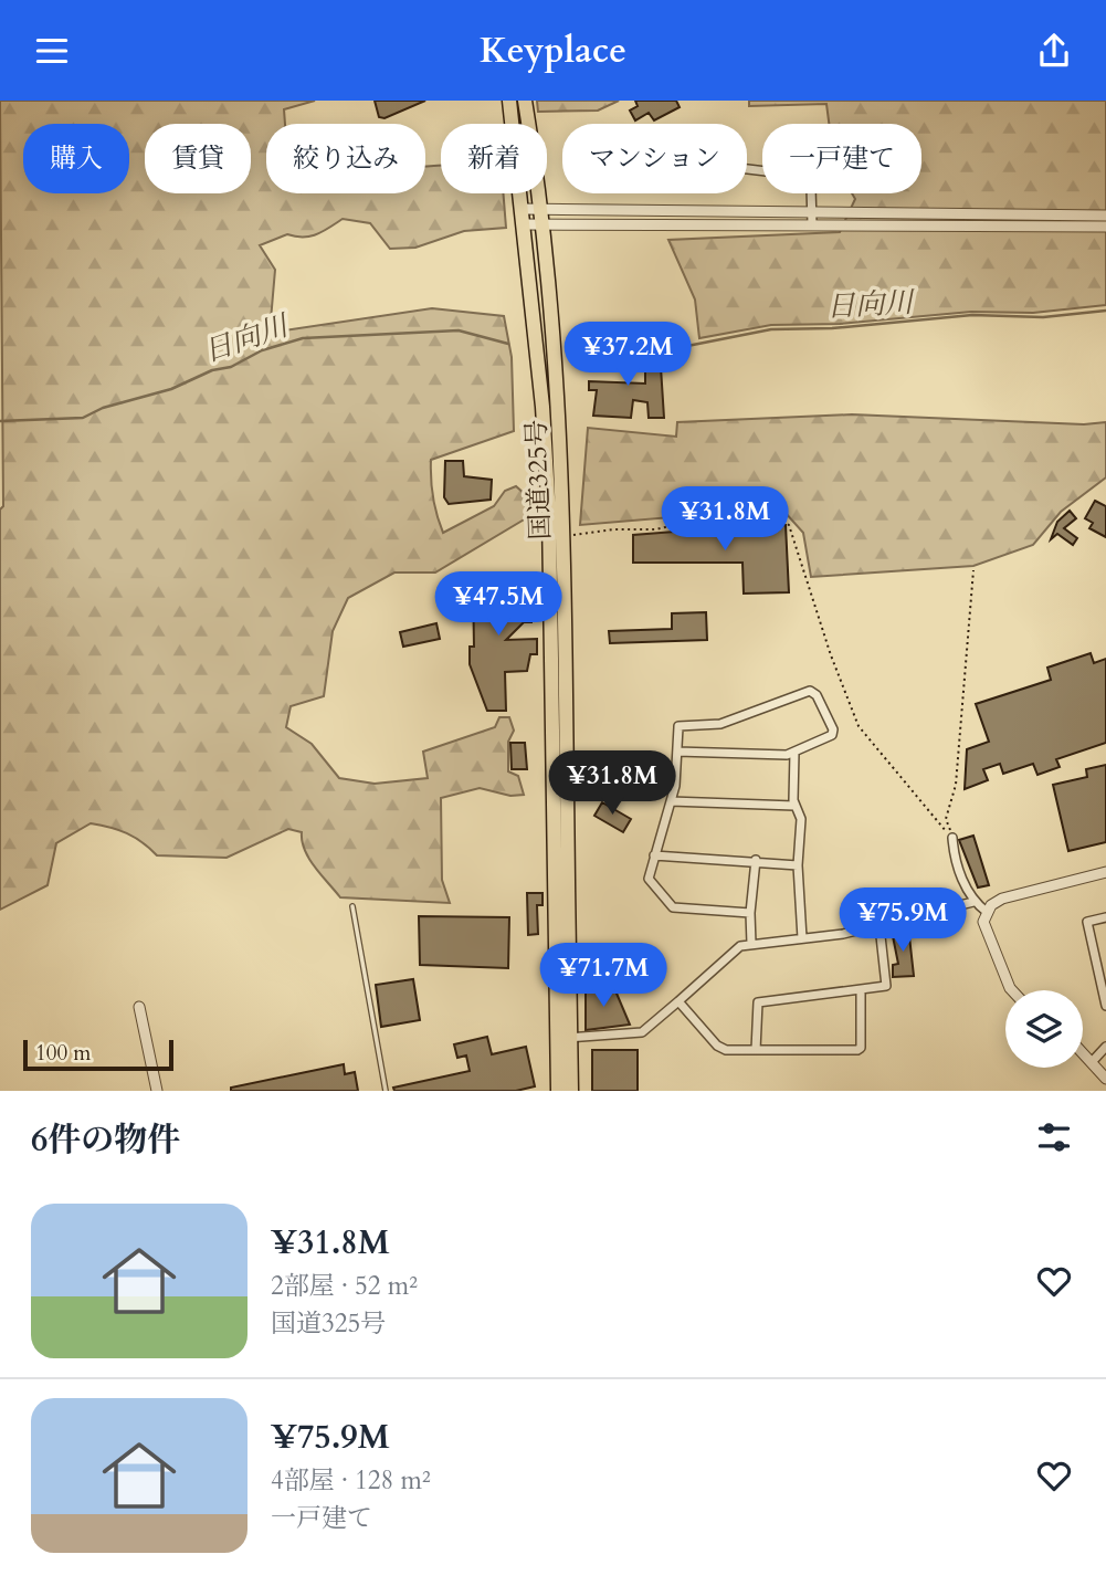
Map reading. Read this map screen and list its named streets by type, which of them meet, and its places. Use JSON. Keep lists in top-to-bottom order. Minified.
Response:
{"streets":{"highway":["国道325号"]},"water":["日向川"],"scale_bar":"100 m","page":{"header":"Keyplace","chip":["購入","賃貸","絞り込み","新着","マンション","一戸建て"],"price":["¥37.2M","¥31.8M","¥47.5M","¥31.8M","¥75.9M","¥71.7M"],"scale":"100 m","heading":"6件の物件","list":[{"name":"¥31.8M","note":"2部屋 · 52 m² · 国道325号"},{"name":"¥75.9M","note":"4部屋 · 128 m² · 一戸建て"}]}}
